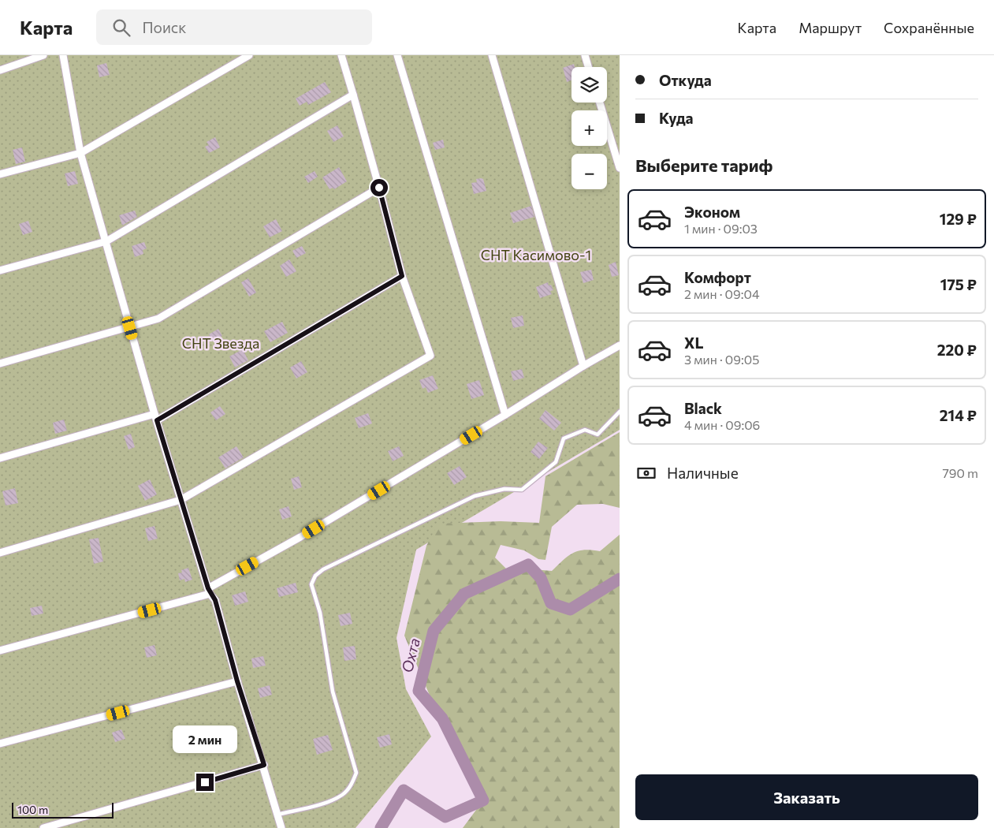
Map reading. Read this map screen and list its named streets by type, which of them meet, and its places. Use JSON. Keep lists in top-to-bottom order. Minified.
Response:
{"water":["Охта"],"parks":["СНТ Касимово-1","СНТ Звезда"],"scale_bar":"100 m","page":{"header":"Карта","search":"Поиск","nav":["Карта","Маршрут","Сохранённые"],"banner":["Откуда","Куда"],"map_buttons":["+","−"],"heading":"Выберите тариф","list":[{"name":"Эконом","note":"1 мин · 09:03","value":"129 ₽"},{"name":"Комфорт","note":"2 мин · 09:04","value":"175 ₽"},{"name":"XL","note":"3 мин · 09:05","value":"220 ₽"},{"name":"Black","note":"4 мин · 09:06","value":"214 ₽"}],"pay":["Наличные","790 m"],"bubble":"2 мин","buttons":"Заказать","scale":"100 m"}}
